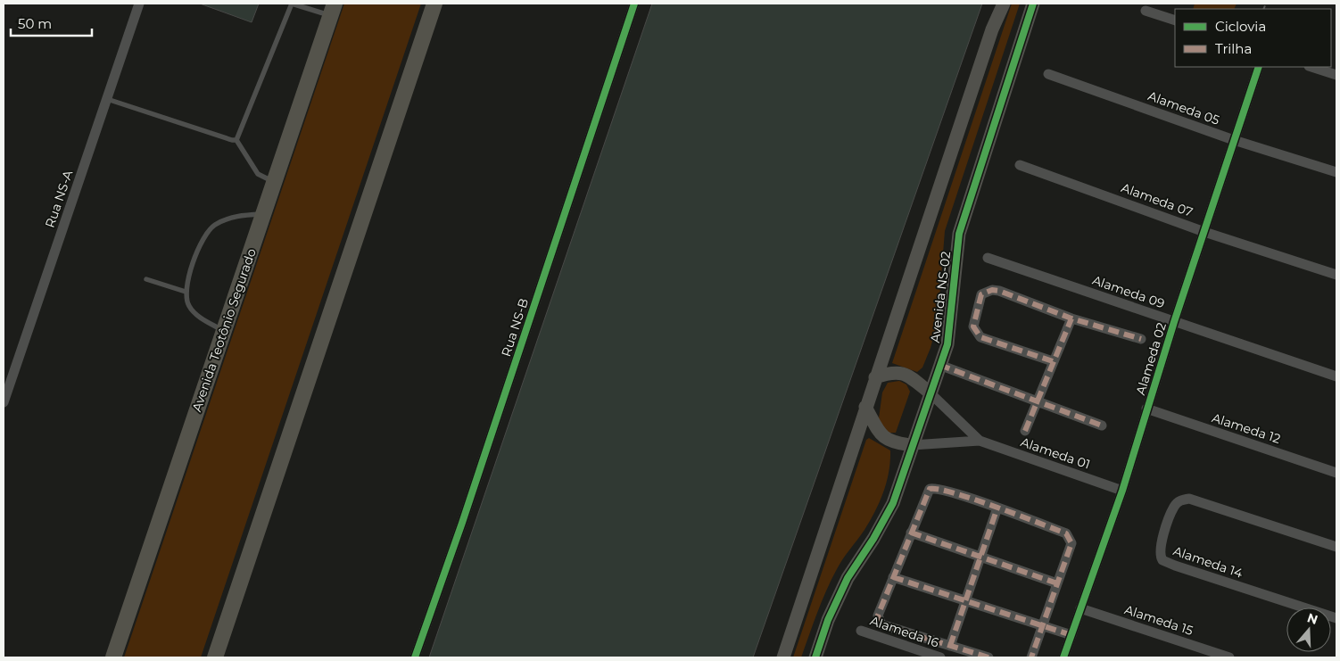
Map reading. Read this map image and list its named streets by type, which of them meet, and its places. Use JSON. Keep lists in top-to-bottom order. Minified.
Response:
{"streets":{"main road":["Avenida Teotônio Segurado"],"street":["Alameda 05","Rua NS-A","Alameda 07","Alameda 09","Avenida NS-02","Rua NS-B","Alameda 02","Alameda 12","Alameda 01","Alameda 14","Alameda 15","Alameda 16"]},"crossings":[["Alameda 05","Alameda 02"],["Alameda 07","Alameda 02"],["Alameda 09","Alameda 02"],["Avenida NS-02","Alameda 01"],["Alameda 02","Alameda 12"],["Alameda 02","Alameda 01"],["Alameda 02","Alameda 15"]],"legend":["Ciclovia","Trilha"],"scale_bar":"50 m","north":"top"}
